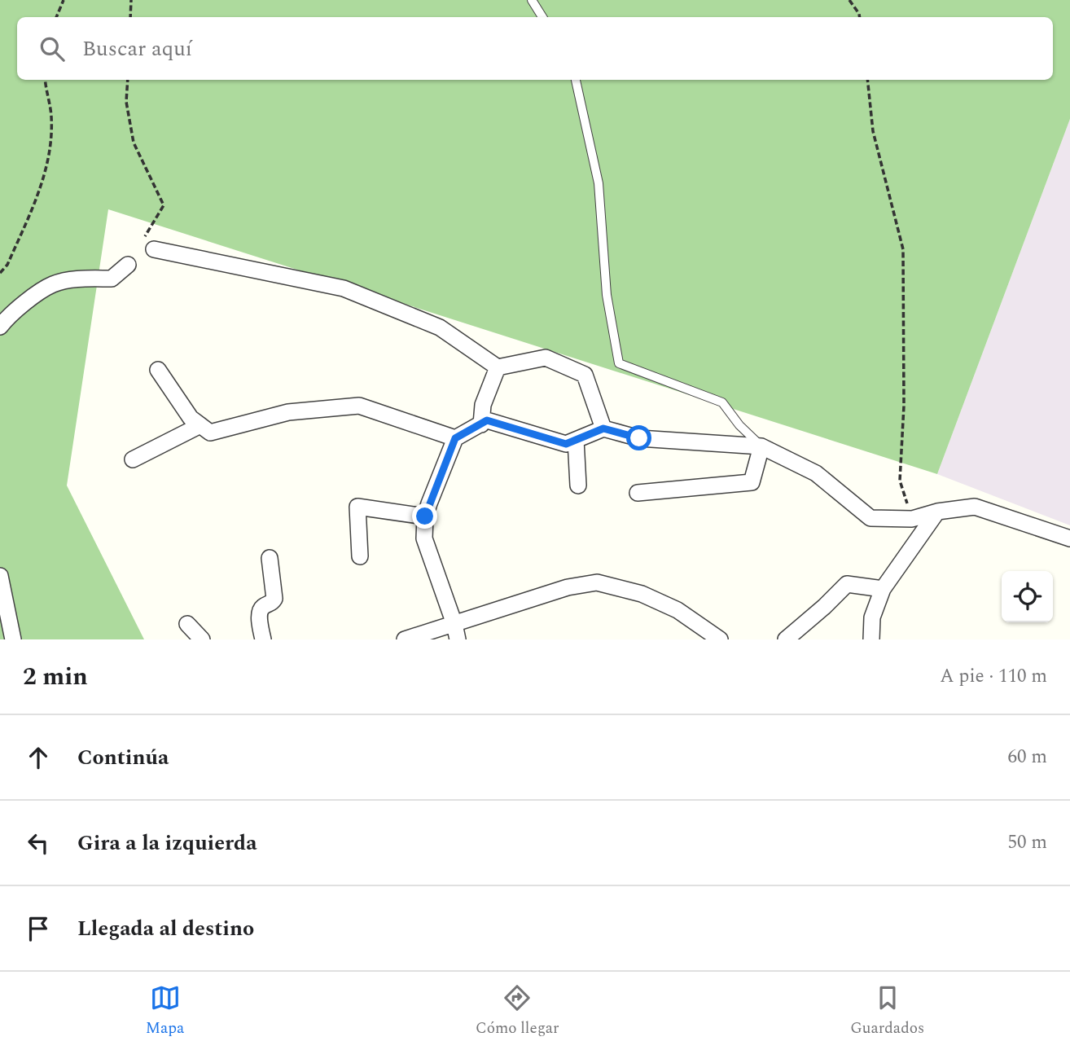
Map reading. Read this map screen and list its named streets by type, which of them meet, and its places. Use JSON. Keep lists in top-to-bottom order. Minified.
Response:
{"page":{"search":"Buscar aquí","heading":["2 min","A pie · 110 m"],"list":[["Continúa","60 m"],["Gira a la izquierda","50 m"],"Llegada al destino"],"nav":["Mapa","Cómo llegar","Guardados"]}}
